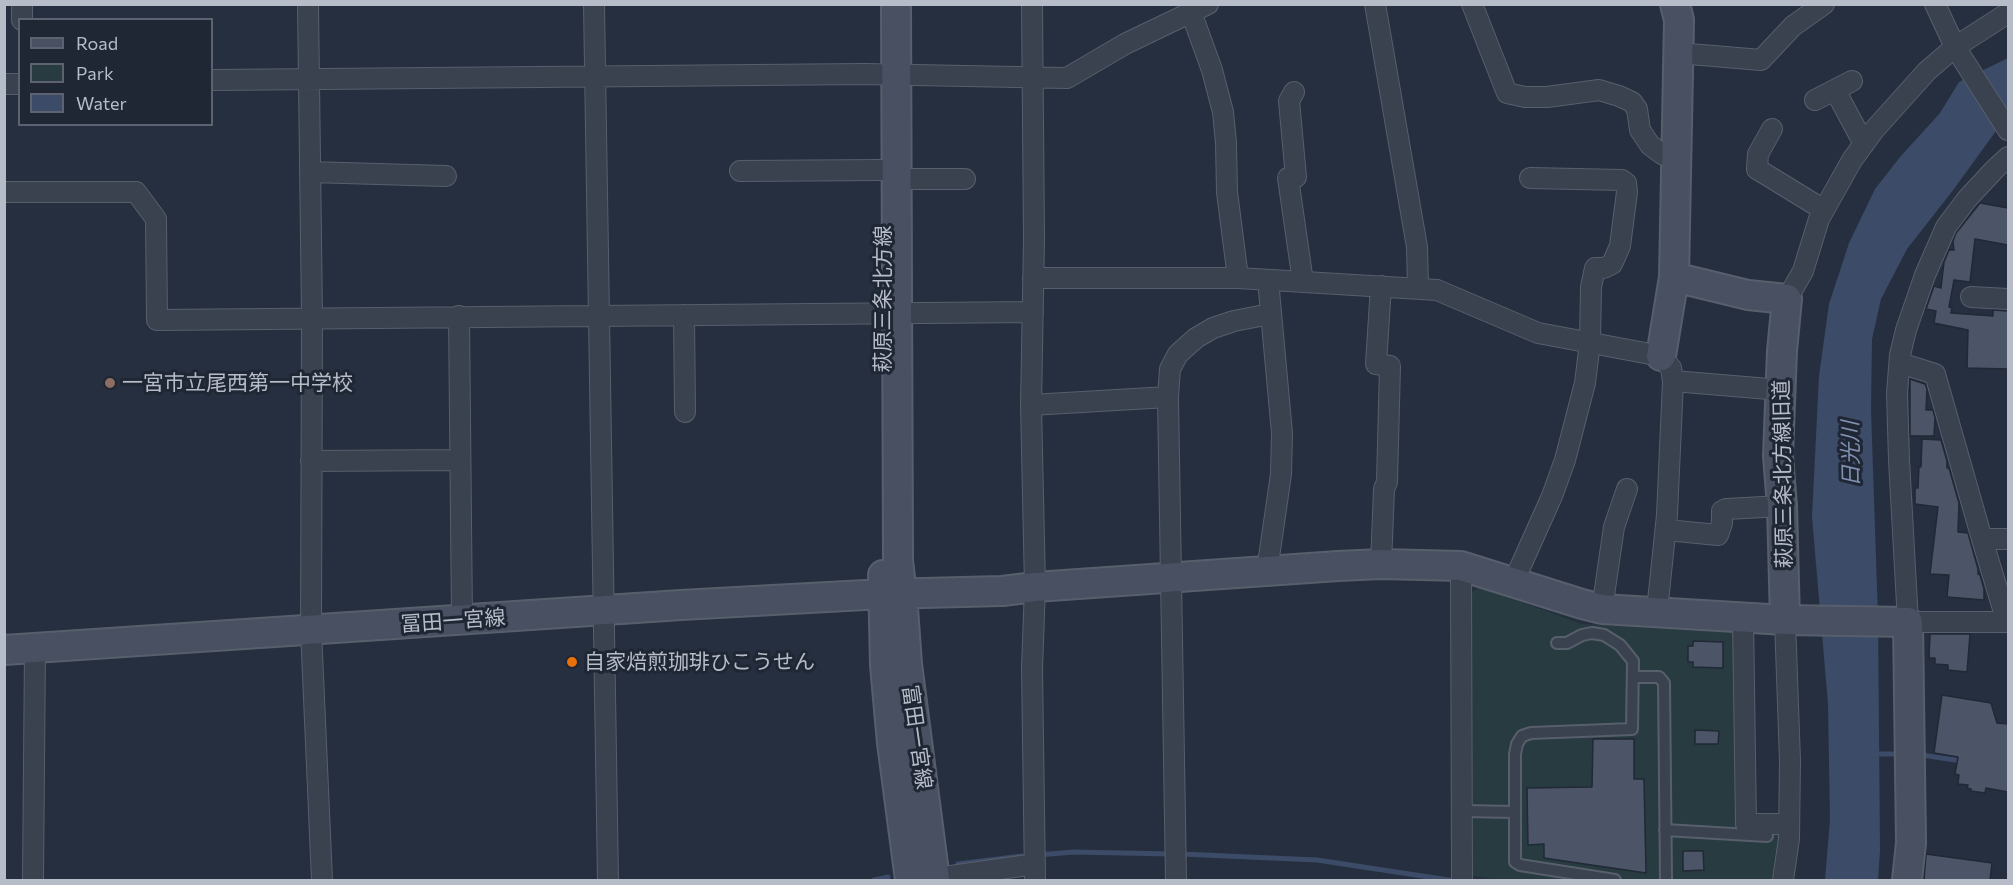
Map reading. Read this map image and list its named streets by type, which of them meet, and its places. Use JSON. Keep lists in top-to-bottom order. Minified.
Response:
{"streets":{"street":["萩原三条北方線","萩原三条北方線旧道","冨田一宮線","富田一宮線"]},"crossings":[["萩原三条北方線","冨田一宮線"],["萩原三条北方線","富田一宮線"],["萩原三条北方線旧道","冨田一宮線"],["冨田一宮線","富田一宮線"]],"water":["日光川"],"places":["一宮市立尾西第一中学校","自家焙煎珈琲ひこうせん"],"legend":["Road","Park","Water"]}
